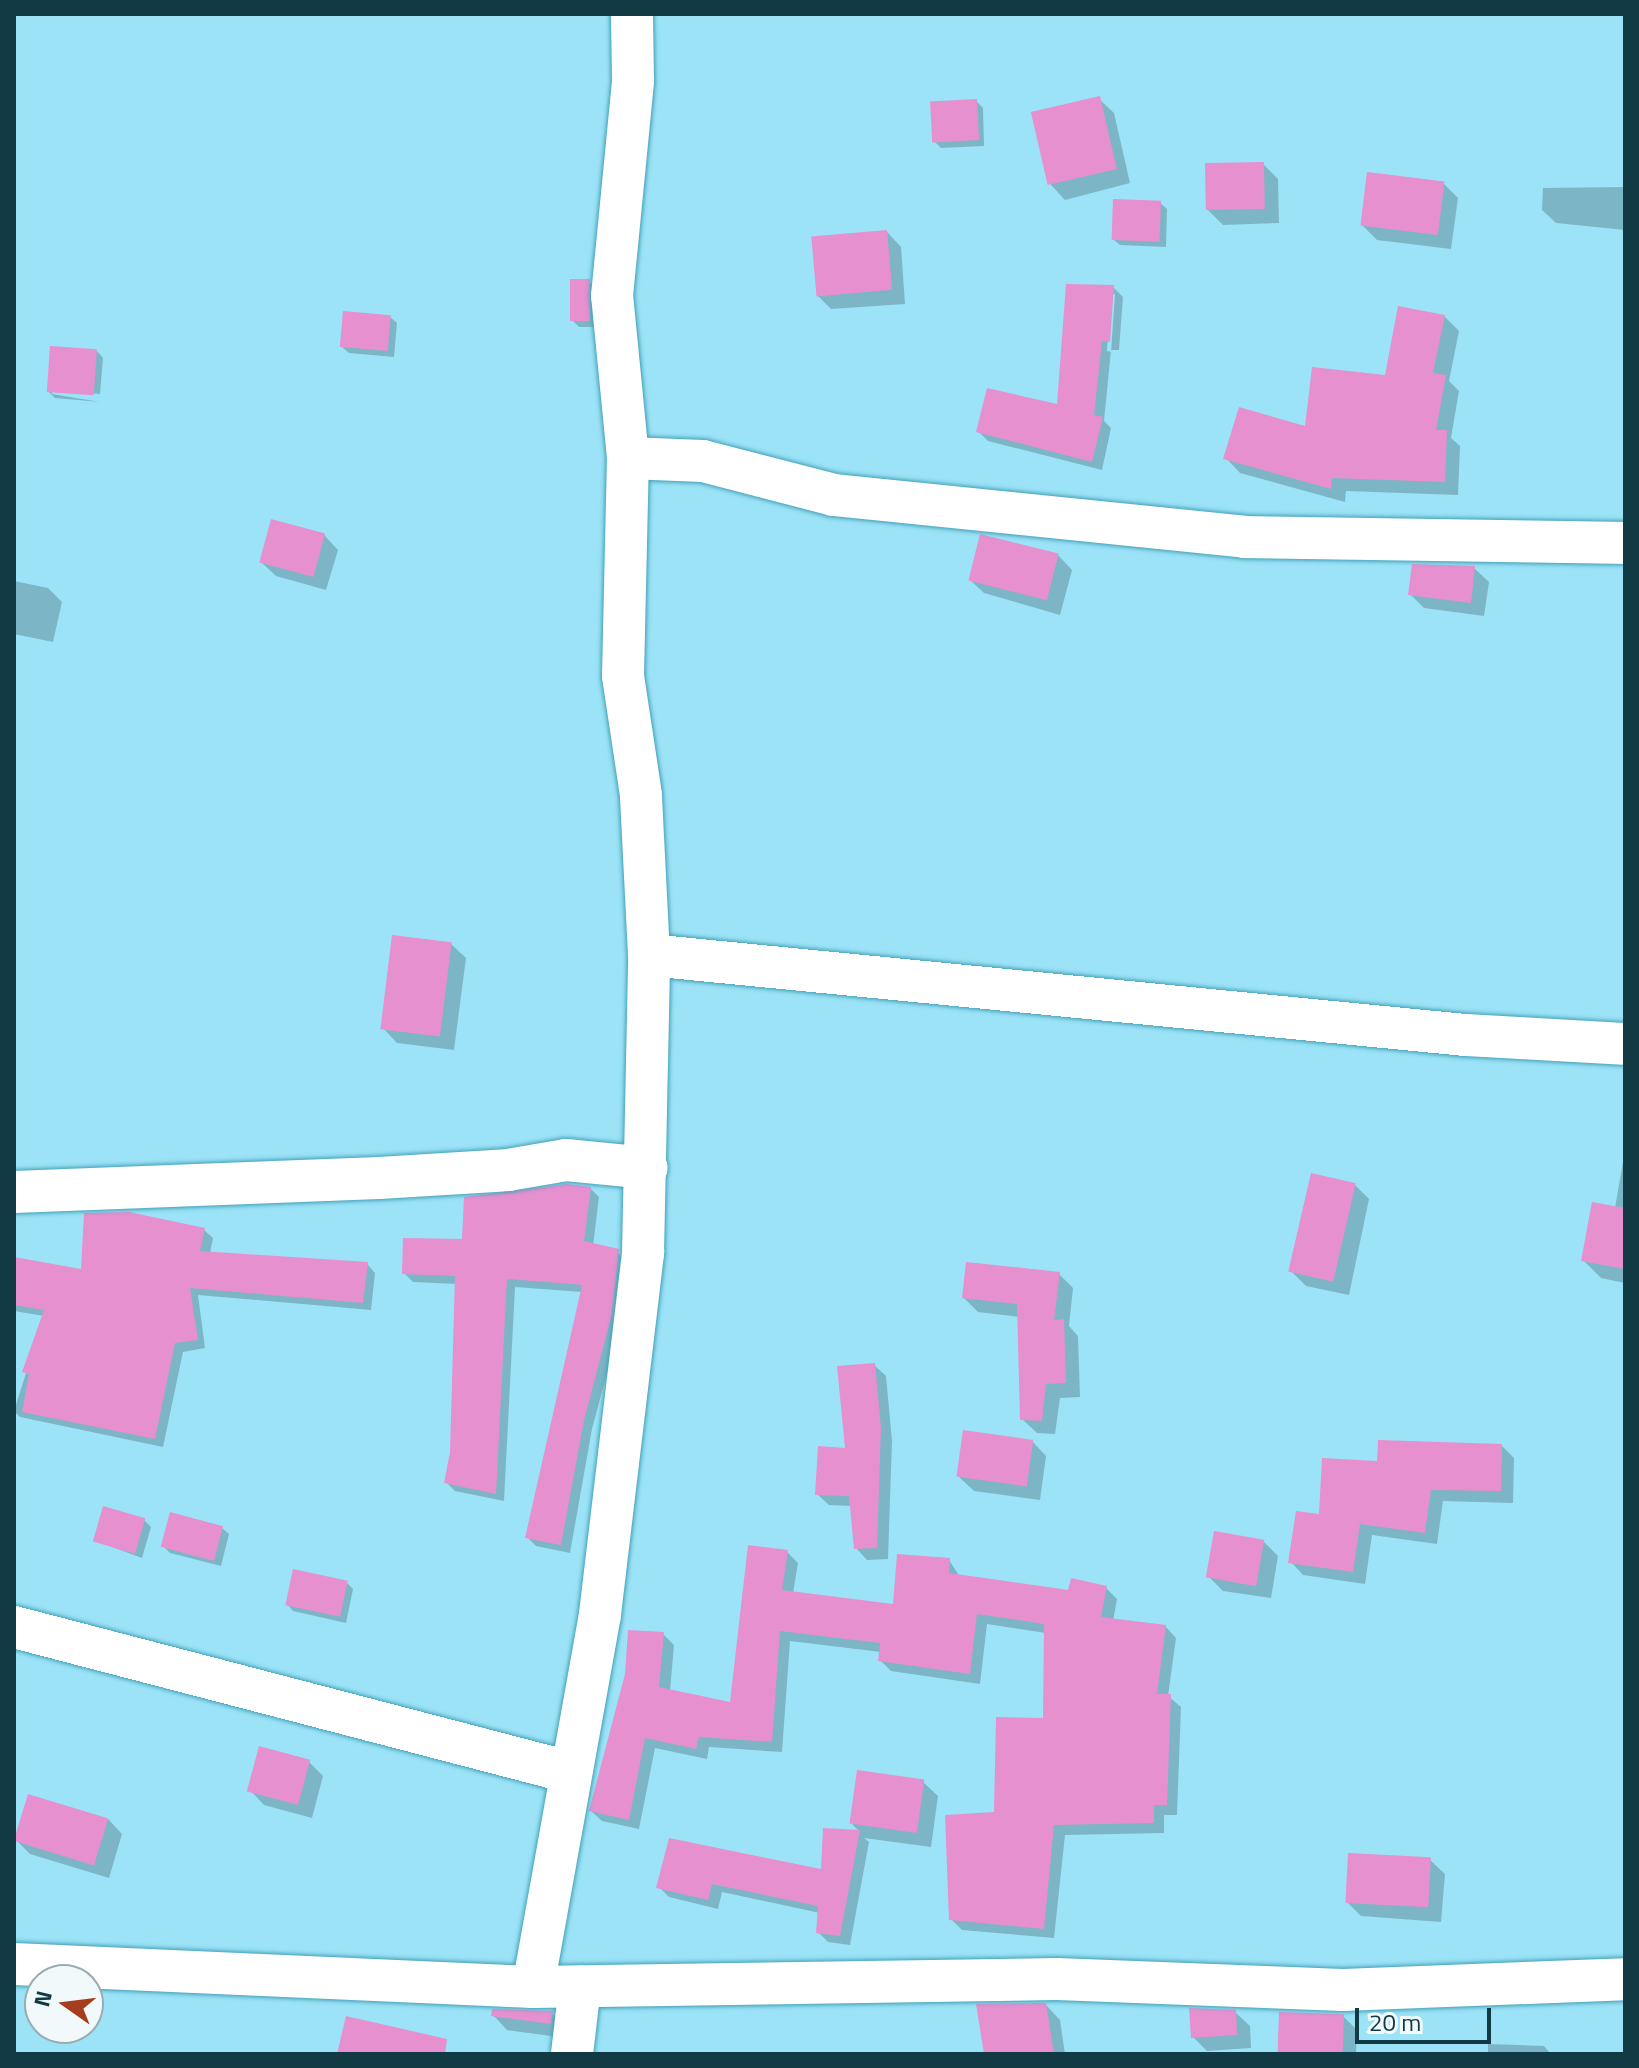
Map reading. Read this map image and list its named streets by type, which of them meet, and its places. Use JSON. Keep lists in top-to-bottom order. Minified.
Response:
{"scale_bar":"20 m","north":"left"}
